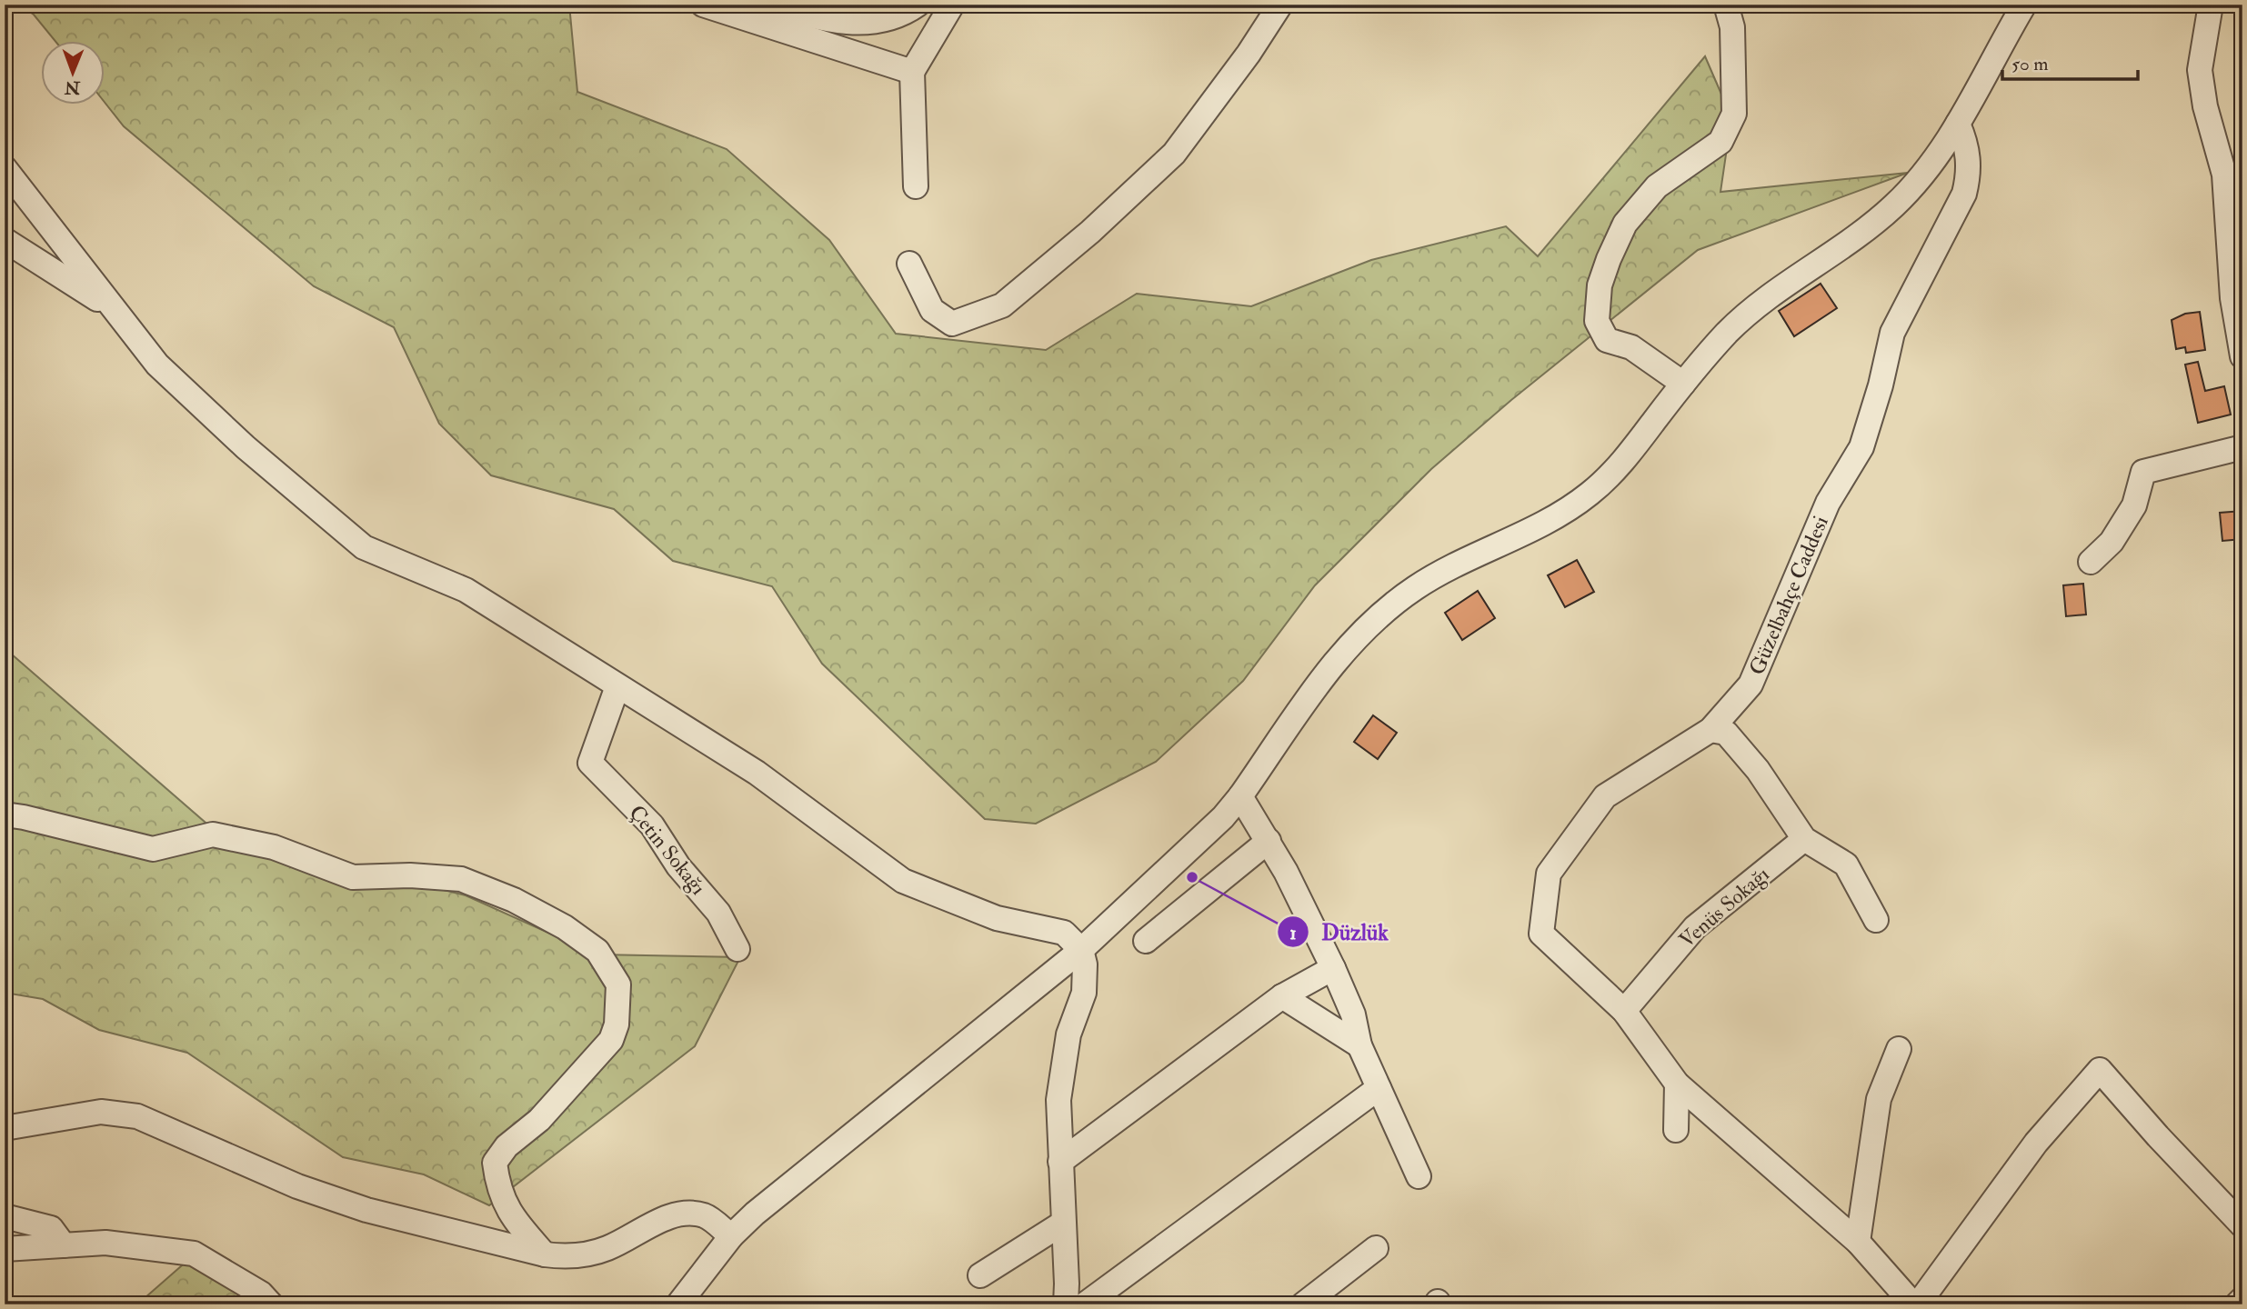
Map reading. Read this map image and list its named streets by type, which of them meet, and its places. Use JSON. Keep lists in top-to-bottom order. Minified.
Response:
{"streets":{"street":["Güzelbahçe Caddesi","Çetin Sokağı","Venüs Sokağı"]},"crossings":[["Güzelbahçe Caddesi","Venüs Sokağı"]],"places":["Düzlük"],"scale_bar":"50 m","north":"bottom"}
